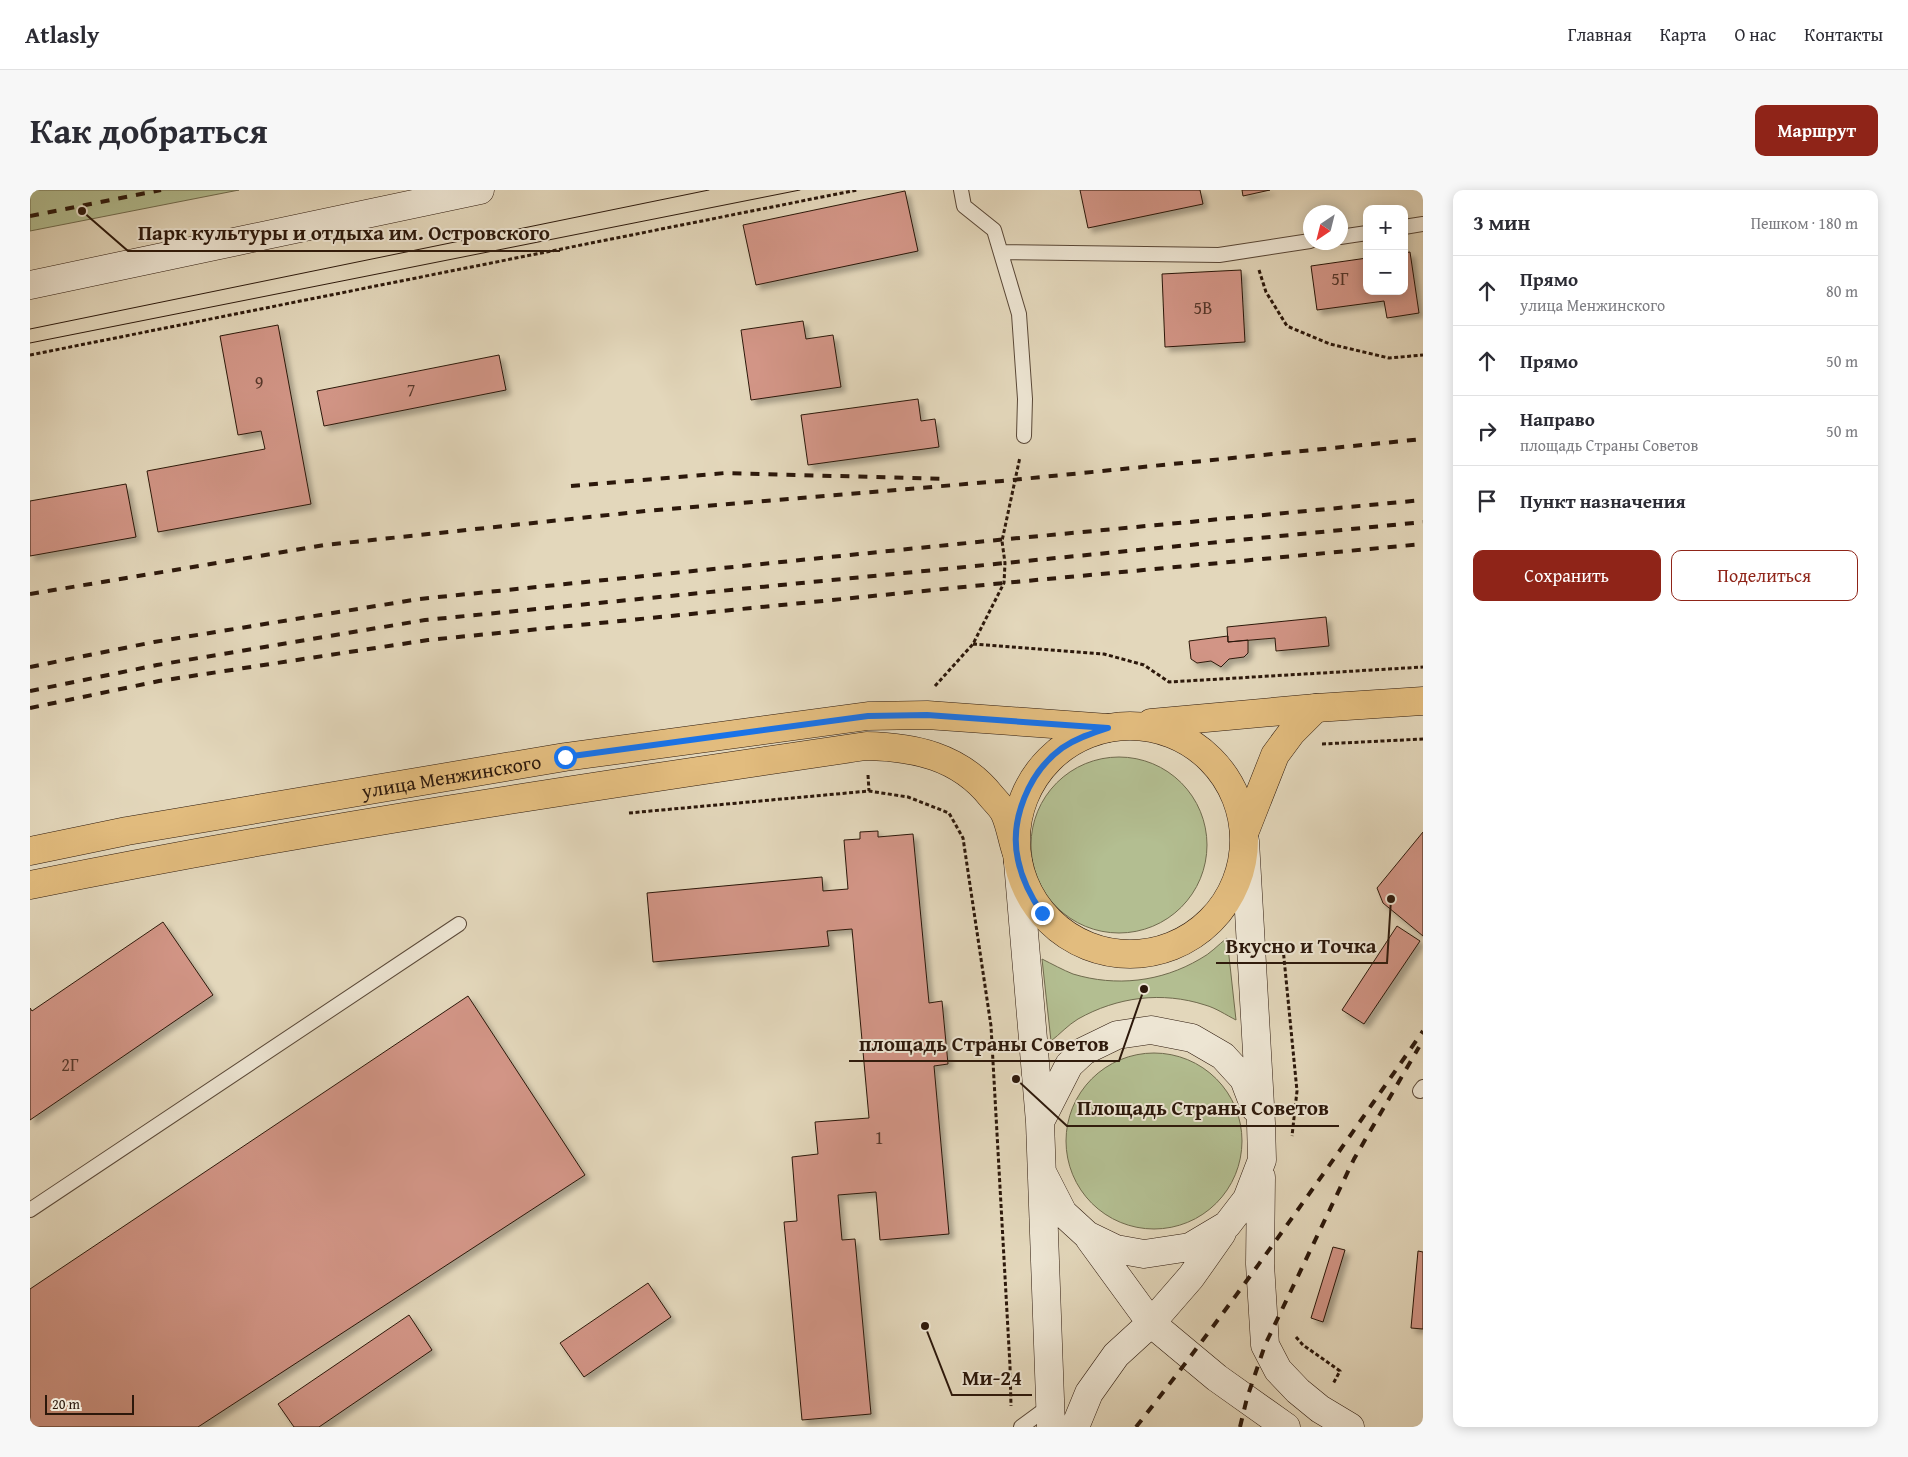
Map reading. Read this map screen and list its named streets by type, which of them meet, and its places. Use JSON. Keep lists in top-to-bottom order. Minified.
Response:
{"streets":{"main road":["улица Менжинского"]},"places":["Парк культуры и отдыха им. Островского","Вкусно и Точка","площадь Страны Советов","Площадь Страны Советов","Ми-24"],"house_numbers":["5Г","5В","9","7","2Г","1"],"scale_bar":"20 m","north":"bottom left","page":{"header":"Atlasly","nav":["Главная","Карта","О нас","Контакты"],"title":"Как добраться","buttons":["Маршрут",["Сохранить","Поделиться"]],"heading":["3 мин","Пешком · 180 m"],"map_buttons":["+","−"],"list":[["Прямо","улица Менжинского","80 m"],["Прямо","50 m"],["Направо","площадь Страны Советов","50 m"],"Пункт назначения"],"scale":"20 m"}}
